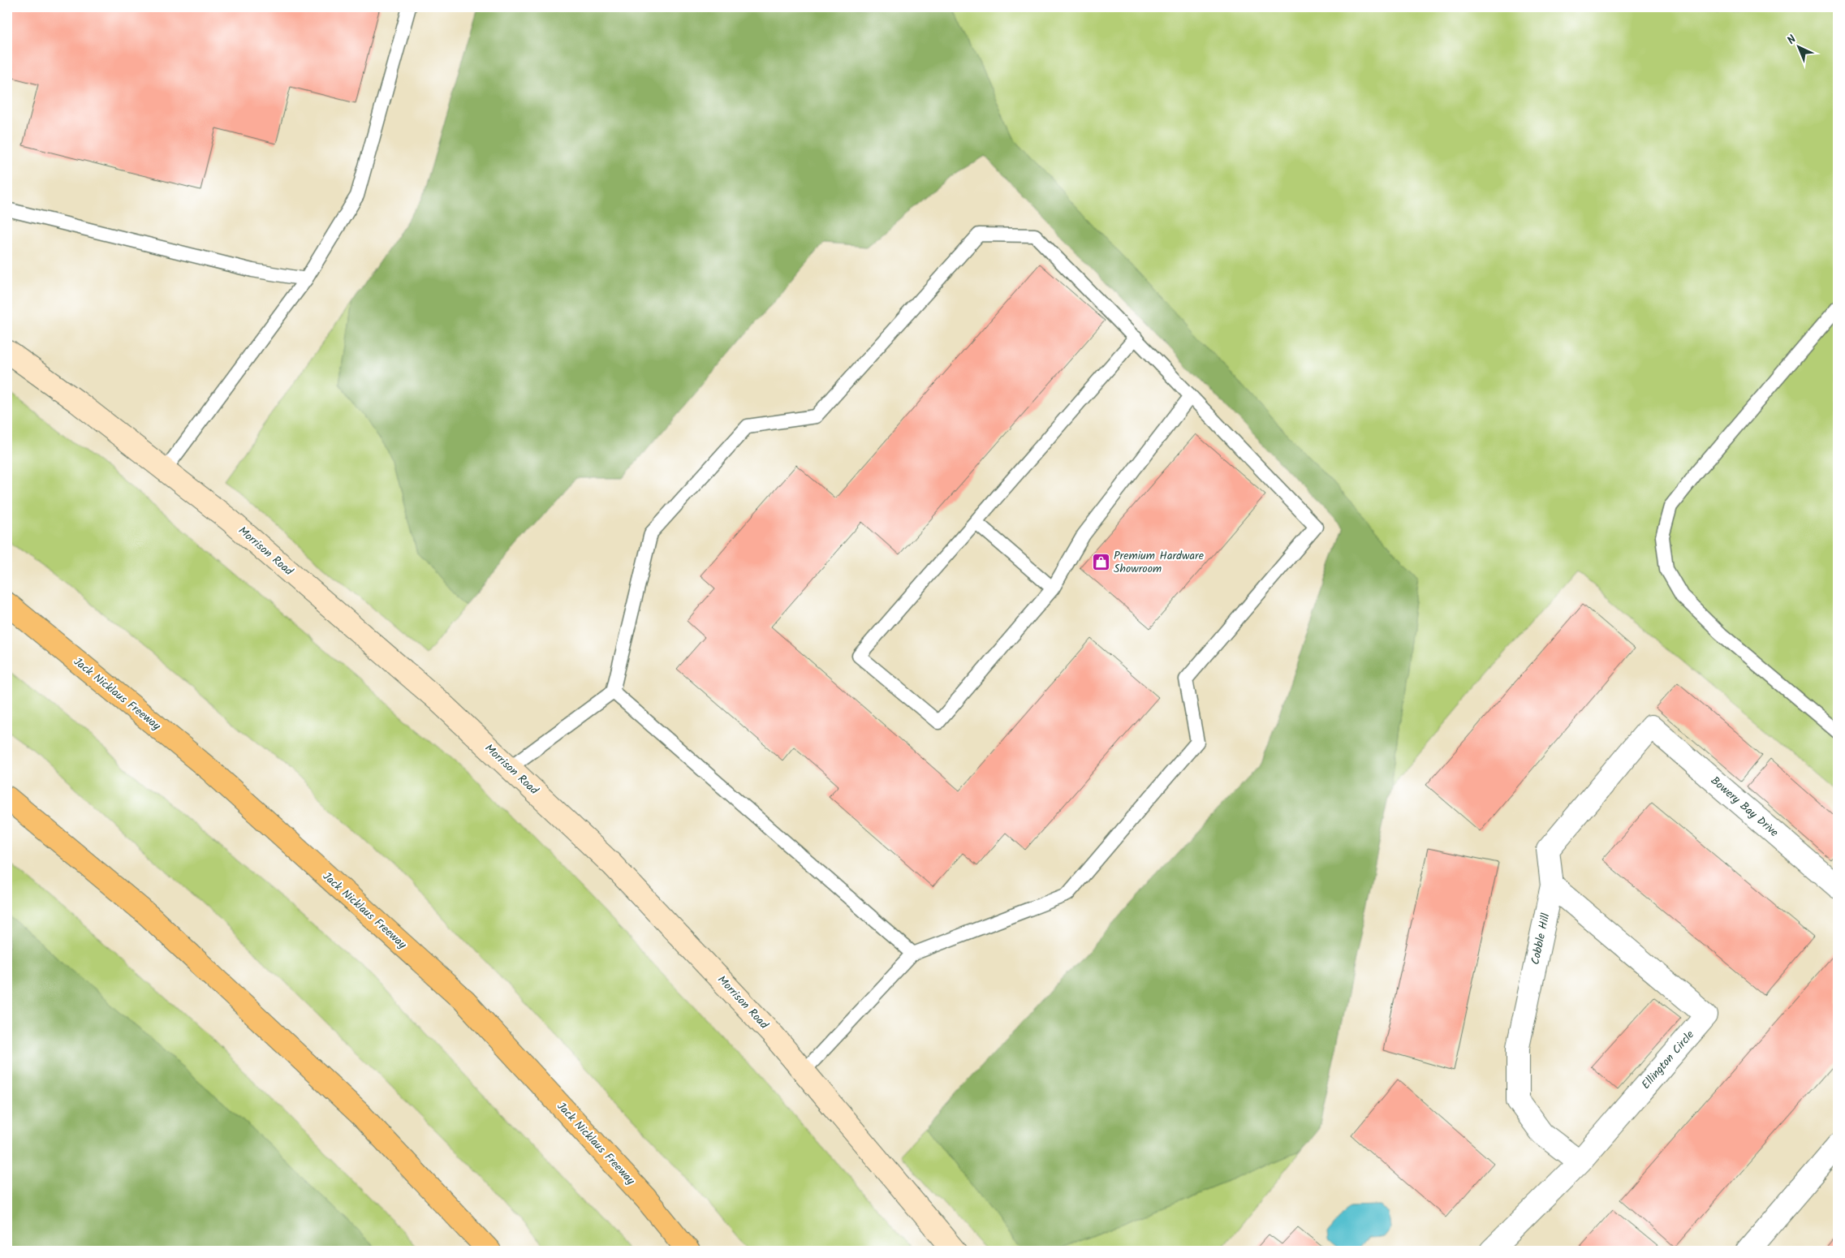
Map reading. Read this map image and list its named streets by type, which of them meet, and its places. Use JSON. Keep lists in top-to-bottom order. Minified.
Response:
{"streets":{"highway":["Jack Nicklaus Freeway"],"street":["Morrison Road","Bowery Bay Drive","Cobble Hill","Ellington Circle"]},"crossings":[["Bowery Bay Drive","Cobble Hill"],["Cobble Hill","Ellington Circle"]],"places":{"shop":["Premium Hardware Showroom"]},"north":"top left"}
